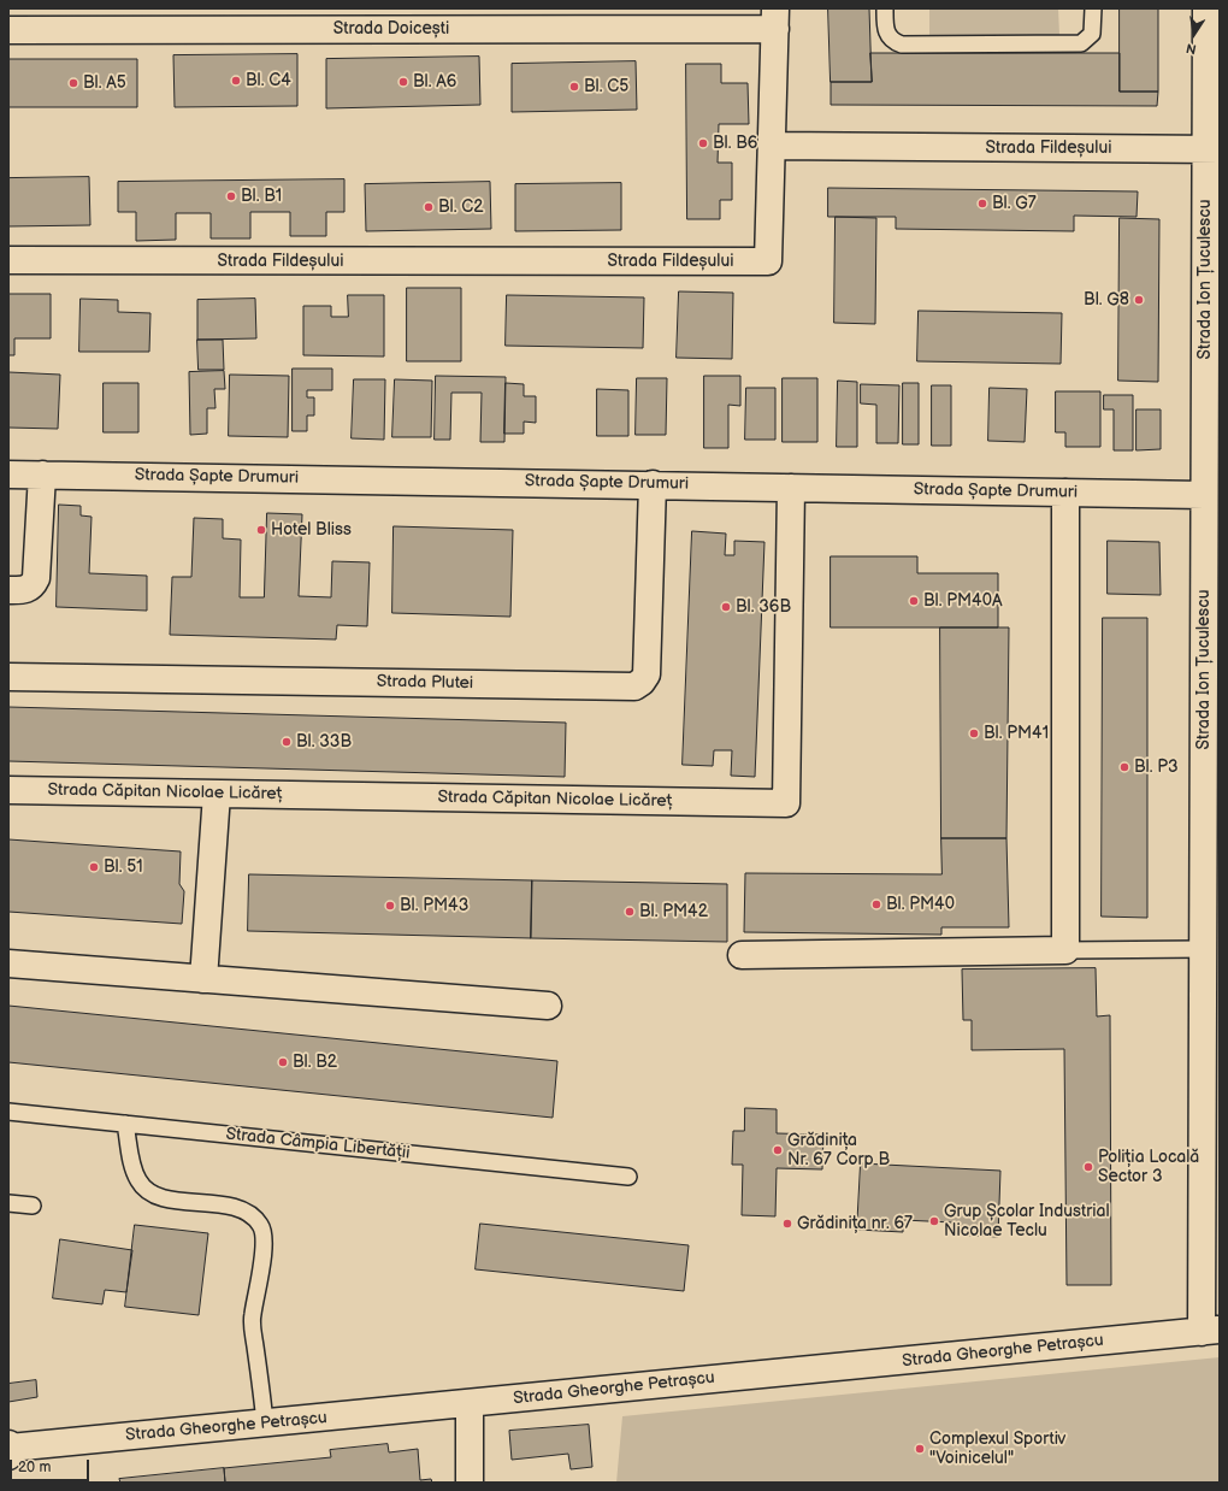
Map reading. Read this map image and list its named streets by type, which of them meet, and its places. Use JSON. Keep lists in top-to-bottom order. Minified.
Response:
{"streets":{"street":["Strada Doicești","Strada Fildeșului","Strada Ion Țuculescu","Strada Șapte Drumuri","Strada Plutei","Strada Căpitan Nicolae Licăreț","Strada Gheorghe Petrașcu"],"lane":["Strada Câmpia Libertății"]},"crossings":[["Strada Doicești","Strada Fildeșului"],["Strada Fildeșului","Strada Ion Țuculescu"],["Strada Ion Țuculescu","Strada Șapte Drumuri"],["Strada Ion Țuculescu","Strada Gheorghe Petrașcu"],["Strada Șapte Drumuri","Strada Plutei"],["Strada Șapte Drumuri","Strada Căpitan Nicolae Licăreț"]],"places":["Bl. C4","Bl. A6","Bl. A5","Bl. C5","Bl. B6","Bl. B1","Bl. G7","Bl. C2","Bl. G8","Hotel Bliss","Bl. PM40A","Bl. 36B","Bl. PM41","Bl. 33B","Bl. P3","Bl. 51","Bl. PM40","Bl. PM43","Bl. PM42","Bl. B2","Grădinița Nr. 67 Corp B","Poliția Locală Sector 3","Grup Școlar Industrial Nicolae Teclu","Grădinița nr. 67","Complexul Sportiv \"Voinicelul\""],"scale_bar":"20 m","north":"bottom"}
